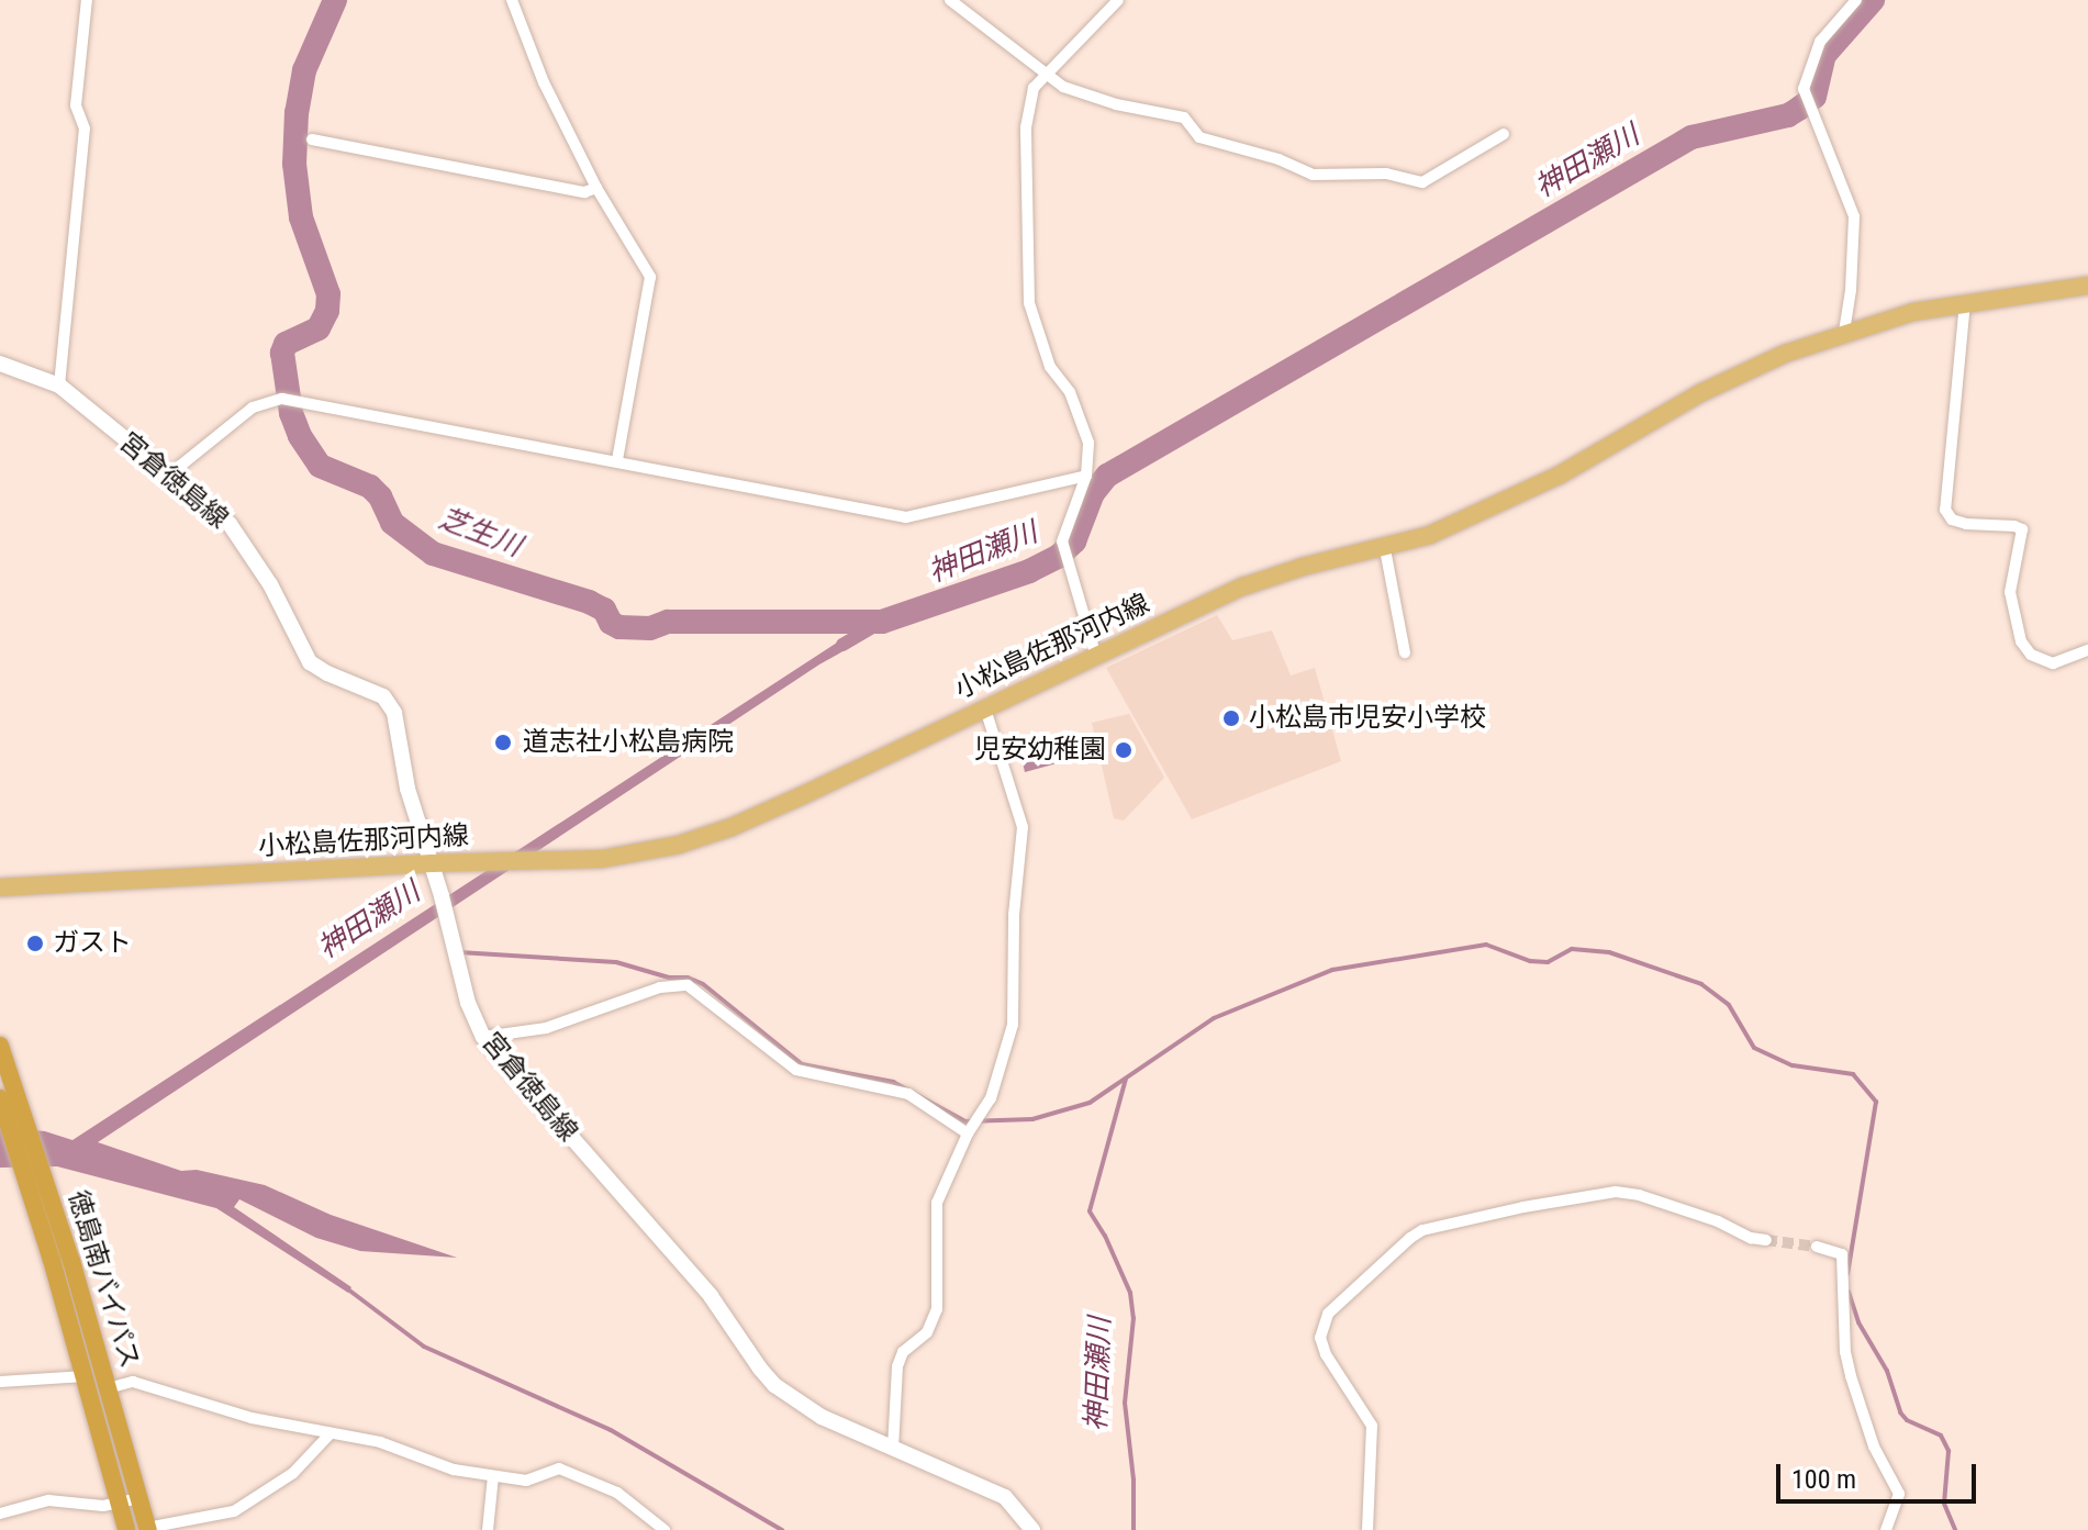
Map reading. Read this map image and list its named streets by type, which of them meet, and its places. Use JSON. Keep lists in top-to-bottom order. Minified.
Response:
{"streets":{"highway":["徳島南バイパス"],"main road":["宮倉徳島線","小松島佐那河内線"]},"crossings":[["宮倉徳島線","小松島佐那河内線"]],"water":["神田瀬川","芝生川"],"places":["小松島市児安小学校","道志社小松島病院","児安幼稚園","ガスト"],"scale_bar":"100 m"}
